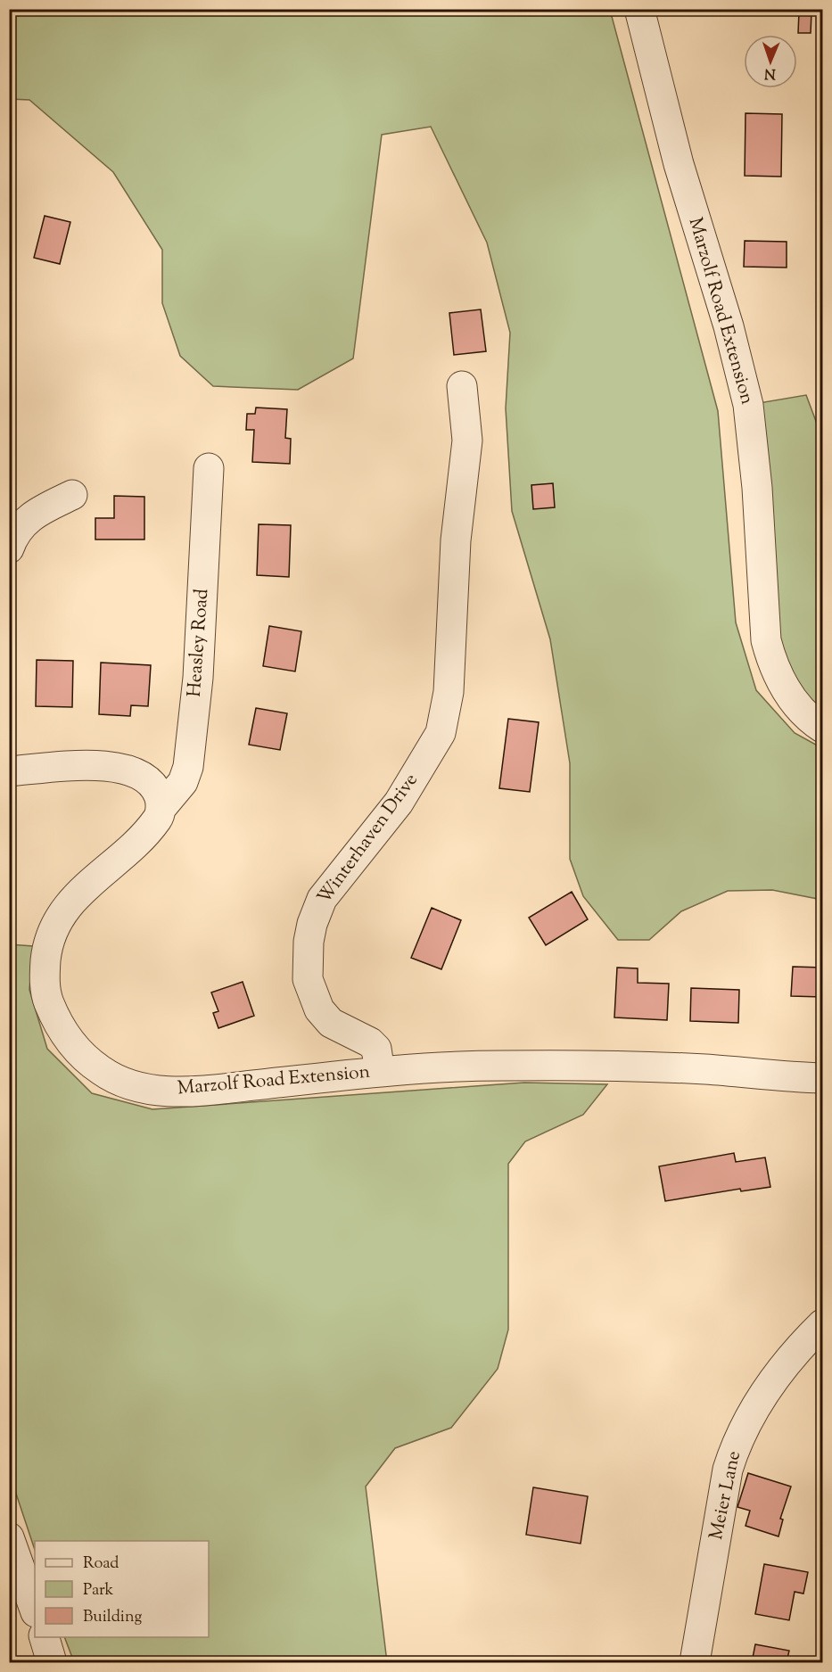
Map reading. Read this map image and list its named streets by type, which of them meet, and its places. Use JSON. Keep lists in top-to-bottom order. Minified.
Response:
{"streets":{"street":["Marzolf Road Extension","Heasley Road","Winterhaven Drive","Meier Lane"]},"crossings":[["Marzolf Road Extension","Heasley Road"],["Marzolf Road Extension","Winterhaven Drive"]],"legend":["Road","Park","Building"],"north":"bottom"}
